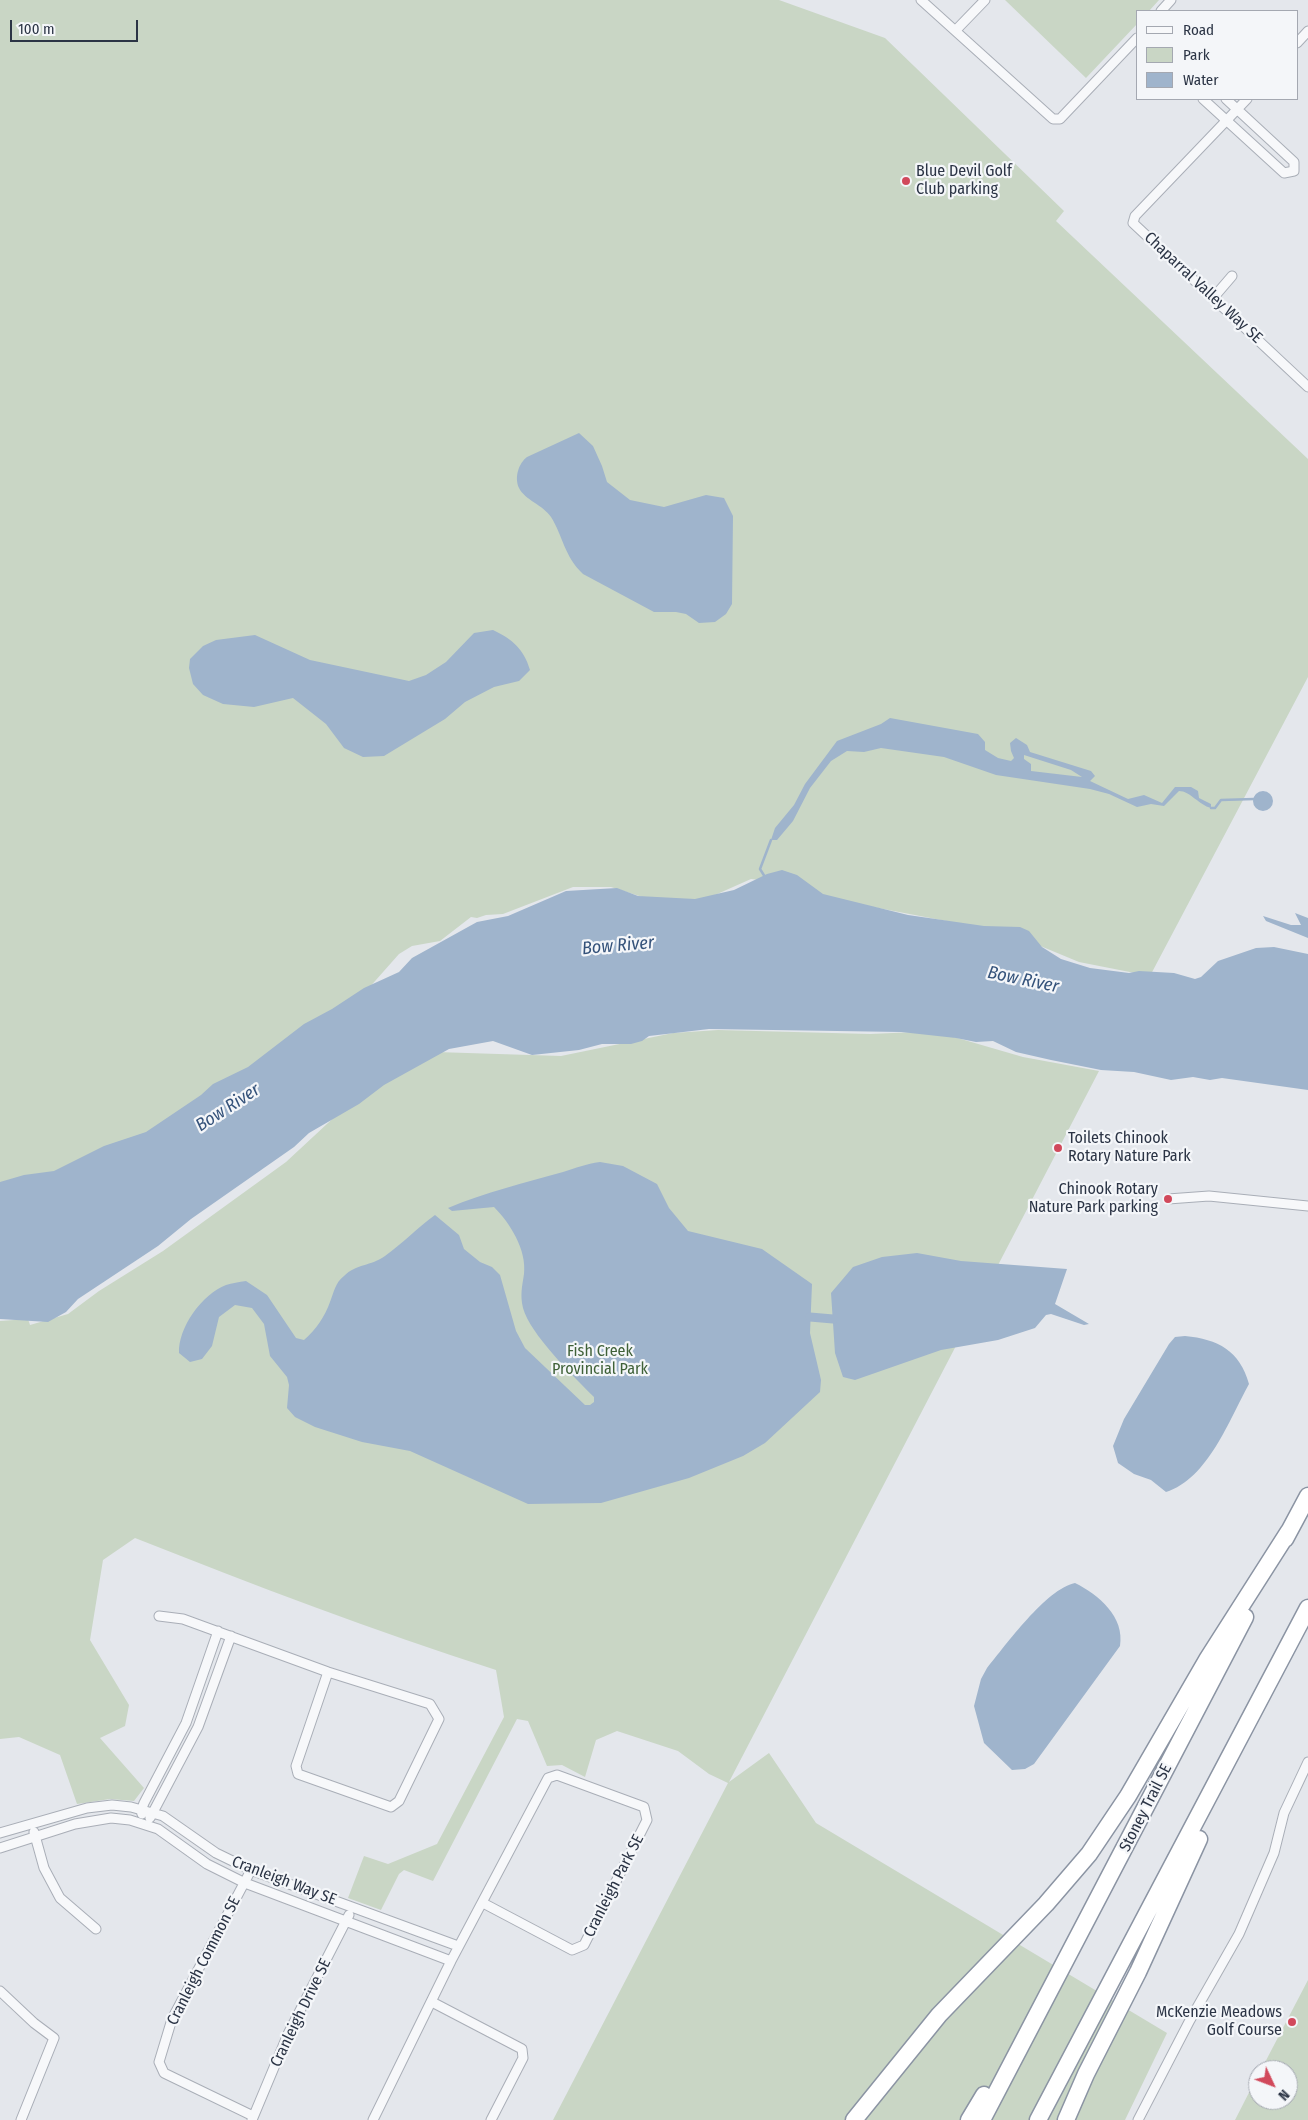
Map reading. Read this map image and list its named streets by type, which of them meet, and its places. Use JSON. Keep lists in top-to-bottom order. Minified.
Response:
{"streets":{"highway":["Stoney Trail SE"],"street":["Chaparral Valley Way SE","Cranleigh Way SE","Cranleigh Park SE","Cranleigh Common SE","Cranleigh Drive SE"]},"crossings":[["Cranleigh Way SE","Cranleigh Park SE"],["Cranleigh Way SE","Cranleigh Common SE"],["Cranleigh Way SE","Cranleigh Drive SE"],["Cranleigh Common SE","Cranleigh Drive SE"]],"water":["Bow River"],"parks":["Fish Creek Provincial Park"],"places":["Blue Devil Golf Club parking","Toilets Chinook Rotary Nature Park","Chinook Rotary Nature Park parking","McKenzie Meadows Golf Course"],"legend":["Road","Park","Water"],"scale_bar":"100 m","north":"bottom right"}
